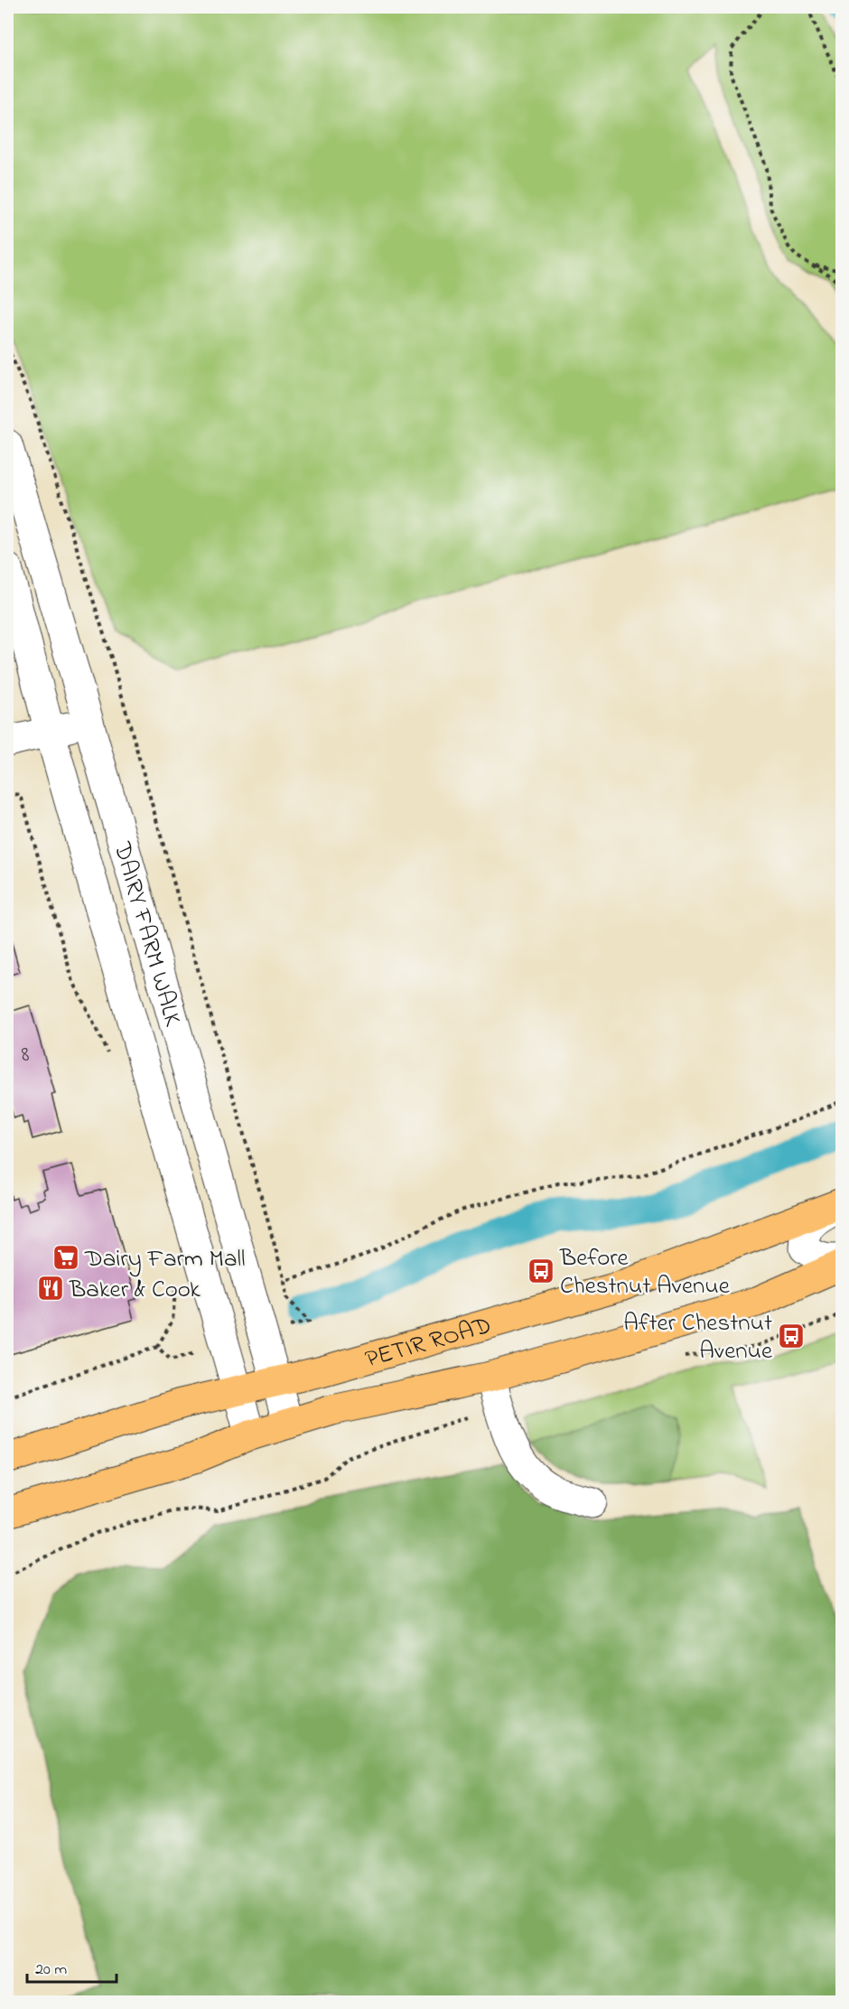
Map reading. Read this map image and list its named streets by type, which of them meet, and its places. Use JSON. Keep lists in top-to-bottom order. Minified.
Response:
{"streets":{"main road":["PETIR ROAD"],"street":["DAIRY FARM WALK"]},"crossings":[["DAIRY FARM WALK","PETIR ROAD"]],"places":{"supermarket":["Dairy Farm Mall"],"bus stop":["Before Chestnut Avenue","After Chestnut Avenue"],"restaurant":["Baker & Cook"]},"house_numbers":["8"],"scale_bar":"20 m"}
